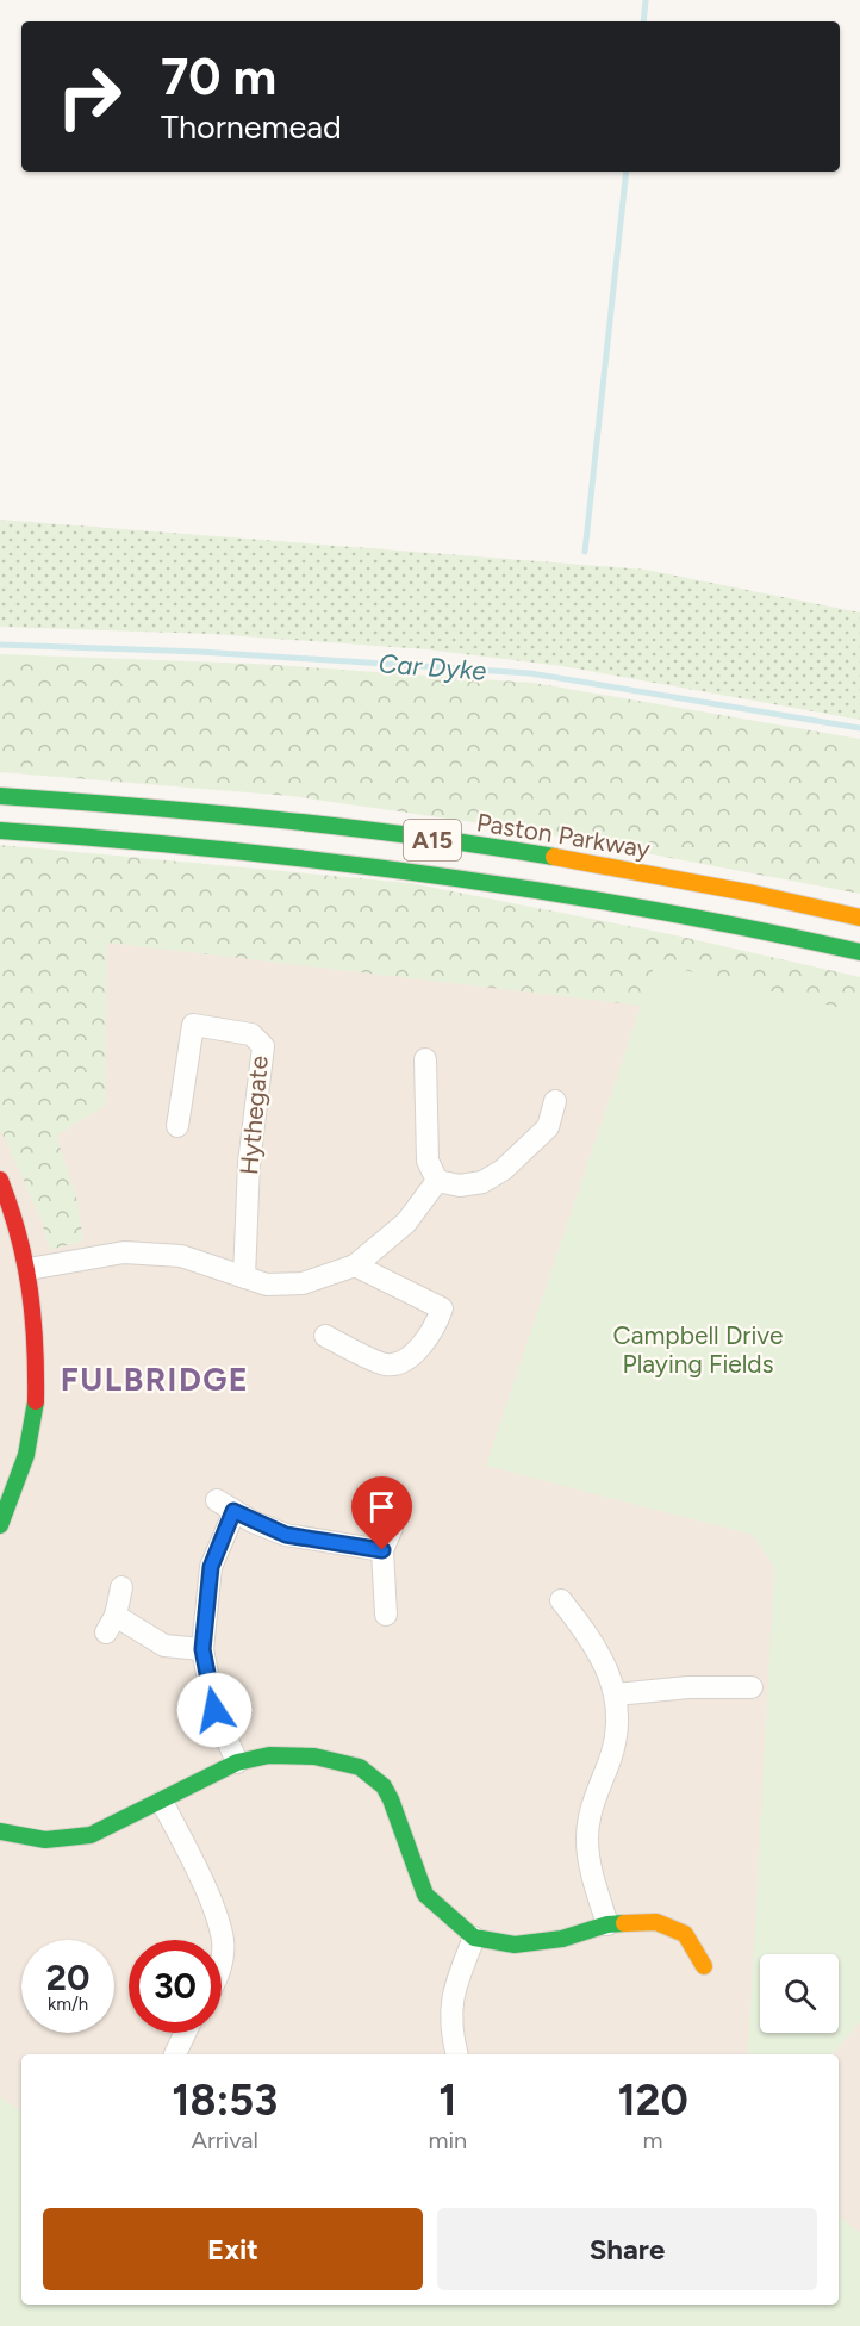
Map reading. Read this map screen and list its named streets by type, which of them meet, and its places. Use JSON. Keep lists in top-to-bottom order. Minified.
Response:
{"streets":{"main road":["Paston Parkway","A15"],"street":["Hythegate"]},"districts":["FULBRIDGE"],"water":["Car Dyke"],"parks":["Campbell Drive Playing Fields"],"page":{"turn":["70 m","Thornemead"],"speed":"20 km/h","limit":"30","eta":["18:53","Arrival","1","min","120","m"],"buttons":["Exit","Share"]}}
